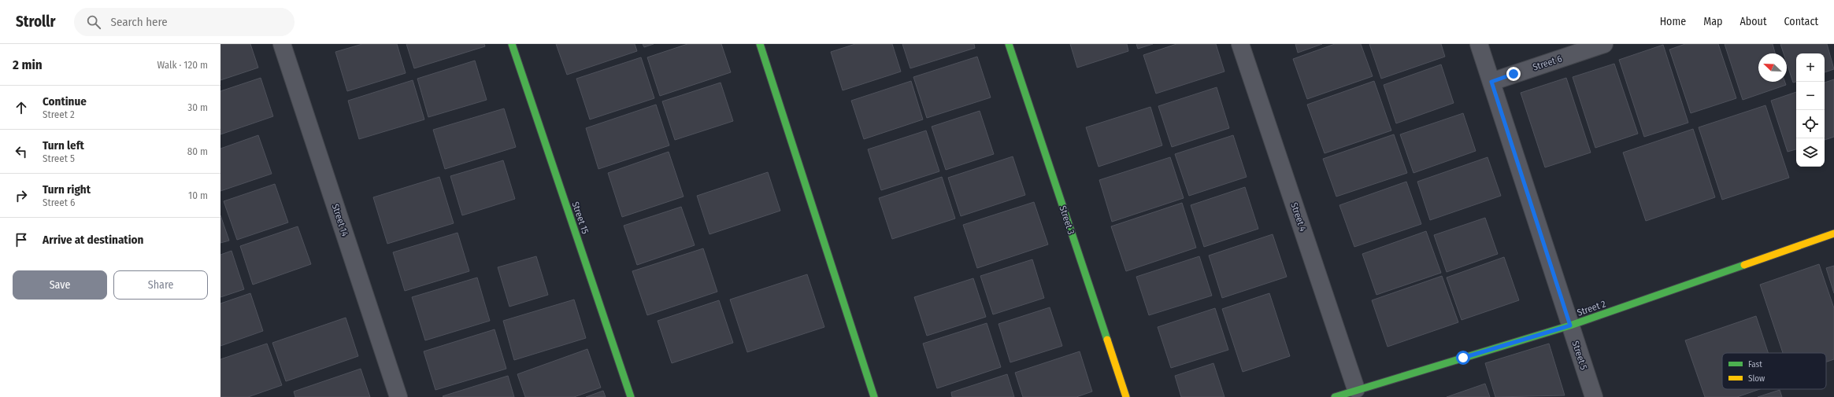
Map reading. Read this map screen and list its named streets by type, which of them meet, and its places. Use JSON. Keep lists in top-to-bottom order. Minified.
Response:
{"streets":{"street":["Street 6","Street 4","Street 15","Street 14","Street 3","Street 2","Street 5"]},"crossings":[["Street 6","Street 5"],["Street 4","Street 2"],["Street 2","Street 5"]],"legend":["Fast","Slow"],"north":"top left","page":{"header":"Strollr","search":"Search here","nav":["Home","Map","About","Contact"],"heading":["2 min","Walk · 120 m"],"map_buttons":["+","−"],"list":[["Continue","Street 2","30 m"],["Turn left","Street 5","80 m"],["Turn right","Street 6","10 m"],"Arrive at destination"],"buttons":["Save","Share"]}}
